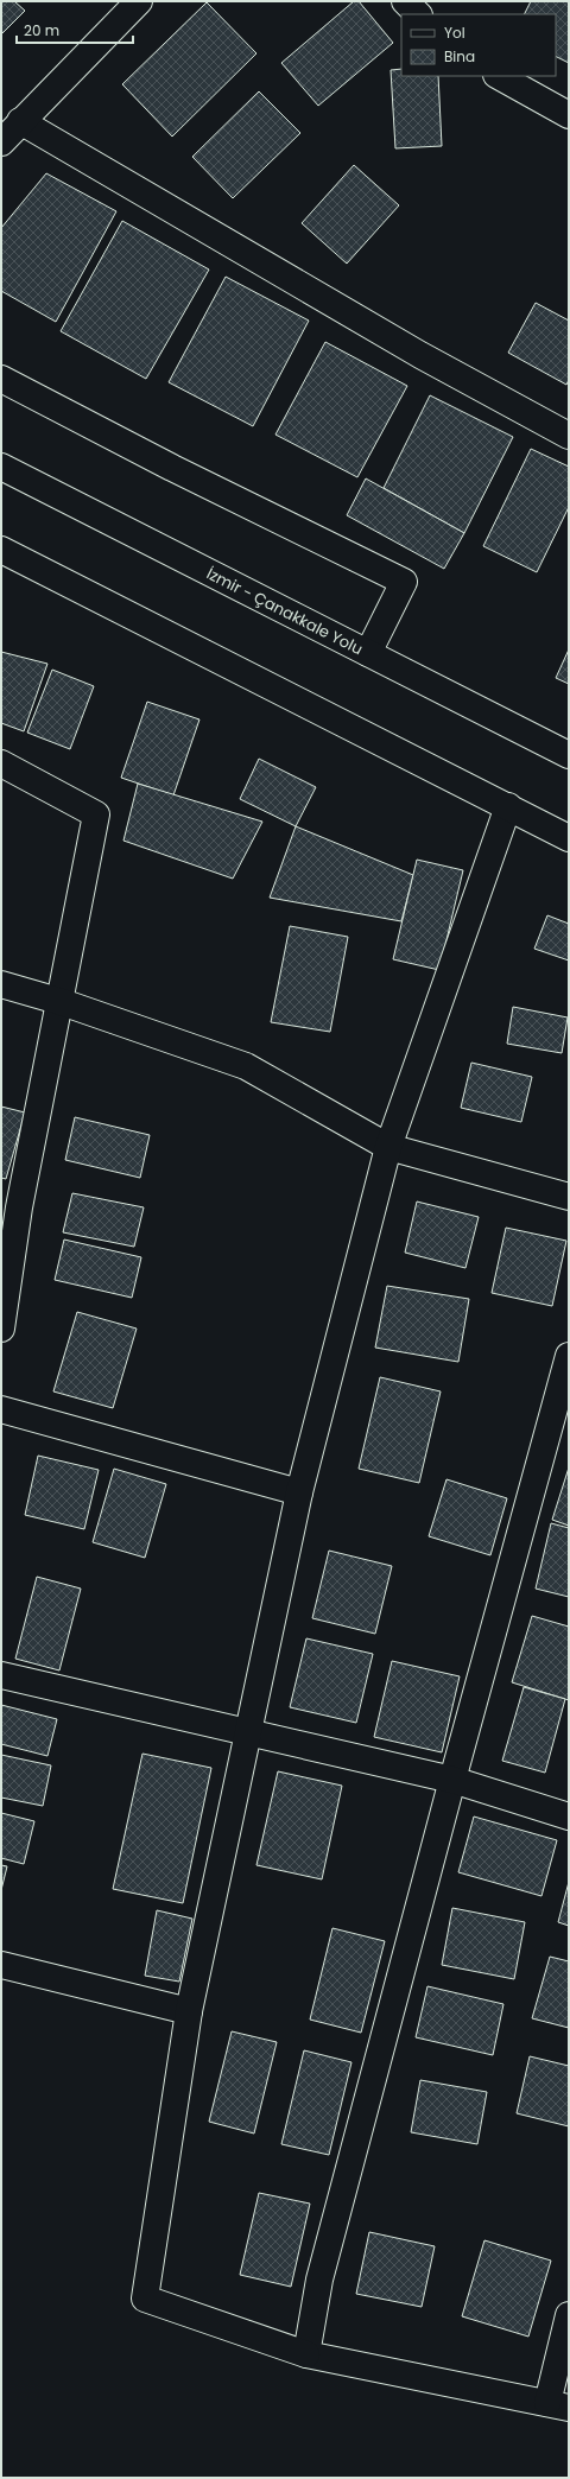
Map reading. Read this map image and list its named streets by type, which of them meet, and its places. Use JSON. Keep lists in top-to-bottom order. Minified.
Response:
{"streets":{"main road":["İzmir - Çanakkale Yolu"]},"legend":["Yol","Bina"],"scale_bar":"20 m"}
